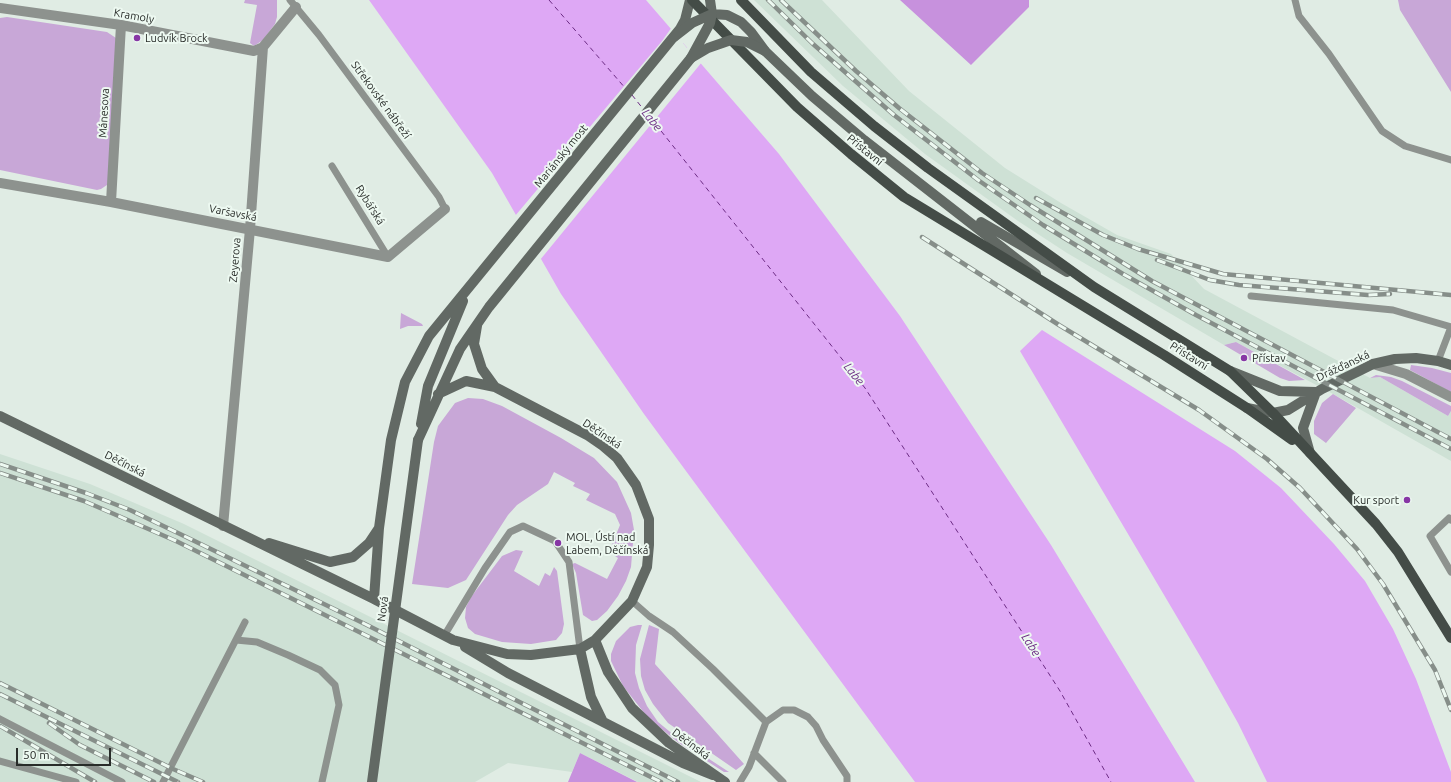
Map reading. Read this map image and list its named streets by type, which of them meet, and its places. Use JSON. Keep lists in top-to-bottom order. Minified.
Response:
{"streets":{"main road":["Přístavní"],"street":["Kramoly","Mánesova","Mariánský most","Varšavská","Zeyerova","Drážďanská","Děčínská","Nová"],"lane":["Střekovské nábřeží","Rybářská"]},"crossings":[["Kramoly","Mánesova"],["Kramoly","Zeyerova"],["Mánesova","Varšavská"],["Přístavní","Mariánský most"],["Přístavní","Drážďanská"],["Mariánský most","Děčínská"],["Mariánský most","Nová"],["Rybářská","Varšavská"],["Varšavská","Zeyerova"],["Zeyerova","Děčínská"],["Děčínská","Nová"]],"water":["Labe"],"places":["Ludvík Brock","Přístav","Kur sport","MOL, Ústí nad Labem, Děčínská"],"scale_bar":"50 m"}
